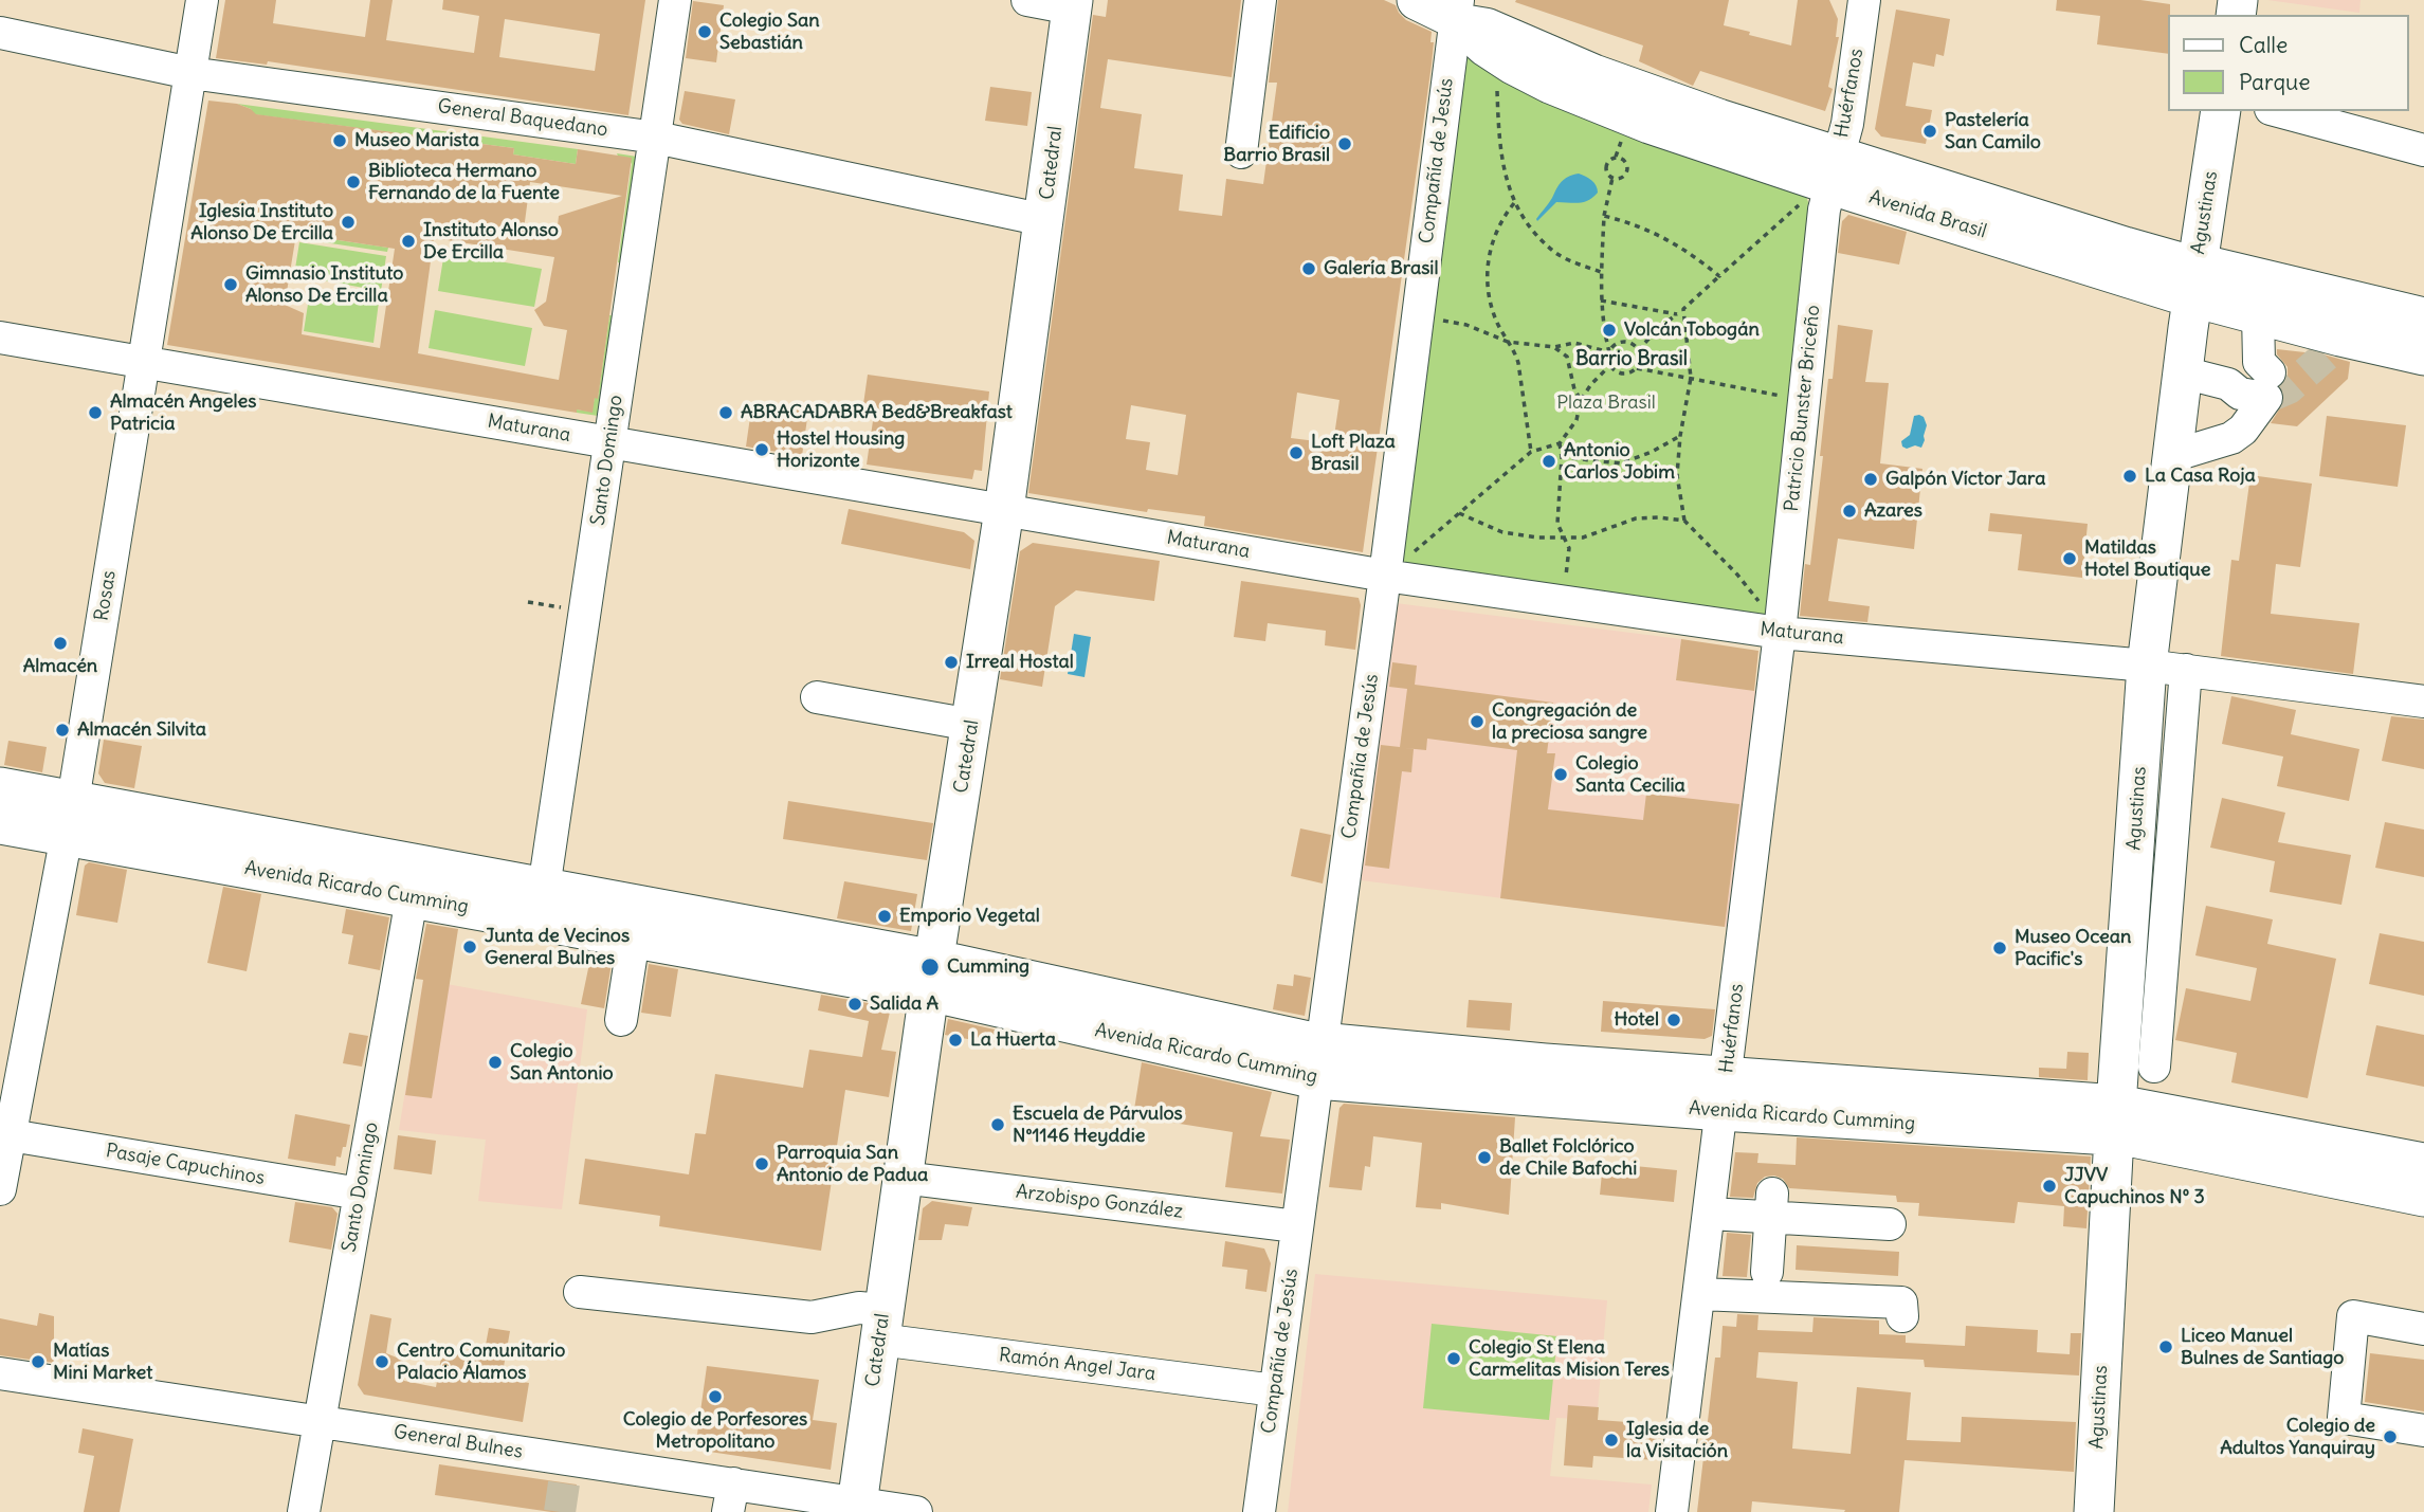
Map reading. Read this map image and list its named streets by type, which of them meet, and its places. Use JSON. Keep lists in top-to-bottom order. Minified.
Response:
{"streets":{"main road":["Catedral","Agustinas","Avenida Brasil","Avenida Ricardo Cumming"],"street":["Huérfanos","General Baquedano","Compañía de Jesús","Patricio Bunster Briceño","Maturana","Santo Domingo","Rosas","Pasaje Capuchinos","Arzobispo González","Ramón Angel Jara","General Bulnes"]},"crossings":[["Huérfanos","Avenida Brasil"],["Huérfanos","Patricio Bunster Briceño"],["Huérfanos","Maturana"],["Huérfanos","Avenida Ricardo Cumming"],["General Baquedano","Catedral"],["General Baquedano","Santo Domingo"],["General Baquedano","Rosas"],["Compañía de Jesús","Avenida Brasil"],["Compañía de Jesús","Maturana"],["Compañía de Jesús","Avenida Ricardo Cumming"],["Compañía de Jesús","Arzobispo González"],["Compañía de Jesús","Ramón Angel Jara"],["Catedral","Maturana"],["Catedral","Avenida Ricardo Cumming"],["Catedral","Arzobispo González"],["Catedral","Ramón Angel Jara"],["Catedral","General Bulnes"],["Agustinas","Avenida Brasil"],["Agustinas","Maturana"],["Agustinas","Avenida Ricardo Cumming"],["Avenida Brasil","Patricio Bunster Briceño"],["Patricio Bunster Briceño","Maturana"],["Maturana","Santo Domingo"],["Maturana","Rosas"],["Santo Domingo","Avenida Ricardo Cumming"],["Santo Domingo","Pasaje Capuchinos"],["Santo Domingo","General Bulnes"],["Rosas","Avenida Ricardo Cumming"],["Rosas","Pasaje Capuchinos"]],"districts":["Barrio Brasil"],"parks":["Plaza Brasil"],"places":["Colegio San Sebastián","Pastelería San Camilo","Museo Marista","Edificio Barrio Brasil","Biblioteca Hermano Fernando de la Fuente","Iglesia Instituto Alonso De Ercilla","Instituto Alonso De Ercilla","Galería Brasil","Gimnasio Instituto Alonso De Ercilla","Volcán Tobogán","Almacén Angeles Patricia","ABRACADABRA Bed&Breakfast","Hostel Housing Horizonte","Loft Plaza Brasil","Antonio Carlos Jobim","La Casa Roja","Galpón Víctor Jara","Azares","Matildas Hotel Boutique","Almacén","Irreal Hostal","Congregación de la preciosa sangre","Almacén Silvita","Colegio Santa Cecilia","Emporio Vegetal","Junta de Vecinos General Bulnes","Museo Ocean Pacific's","Cumming","Salida A","Hotel","La Huerta","Colegio San Antonio","Escuela de Párvulos N°1146 Heyddie","Ballet Folclórico de Chile Bafochi","Parroquia San Antonio de Padua","JJVV Capuchinos Nº 3","Liceo Manuel Bulnes de Santiago","Colegio St Elena Carmelitas Mision Teres","Matías Mini Market","Centro Comunitario Palacio Álamos","Colegio de Porfesores Metropolitano","Colegio de Adultos Yanquiray","Iglesia de la Visitación"],"legend":["Calle","Parque"]}
